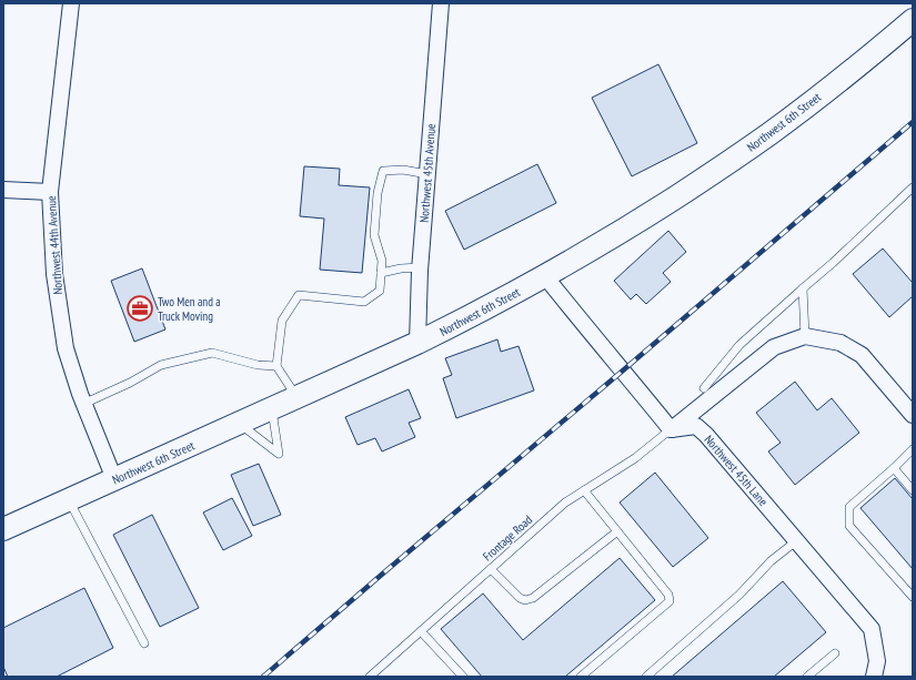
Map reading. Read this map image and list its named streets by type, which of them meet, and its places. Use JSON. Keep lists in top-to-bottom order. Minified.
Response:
{"streets":{"main road":["Northwest 6th Street"],"street":["Northwest 45th Avenue","Northwest 44th Avenue","Northwest 45th Lane"],"lane":["Frontage Road"]},"crossings":[["Northwest 6th Street","Northwest 45th Avenue"],["Northwest 6th Street","Northwest 44th Avenue"],["Northwest 45th Lane","Frontage Road"]],"places":{"office":["Two Men and a Truck Moving"]}}
